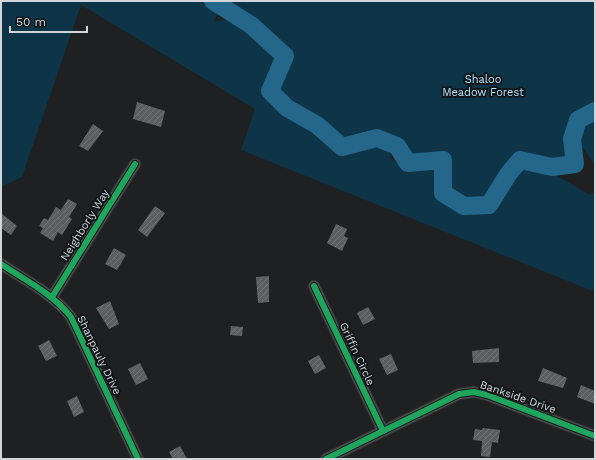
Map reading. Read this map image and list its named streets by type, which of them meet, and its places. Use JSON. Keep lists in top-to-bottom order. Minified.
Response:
{"streets":{"street":["Neighborly Way","Griffin Circle","Shanpauly Drive","Bankside Drive"]},"crossings":[["Neighborly Way","Shanpauly Drive"],["Griffin Circle","Bankside Drive"]],"parks":["Shaloo Meadow Forest"],"scale_bar":"50 m"}
